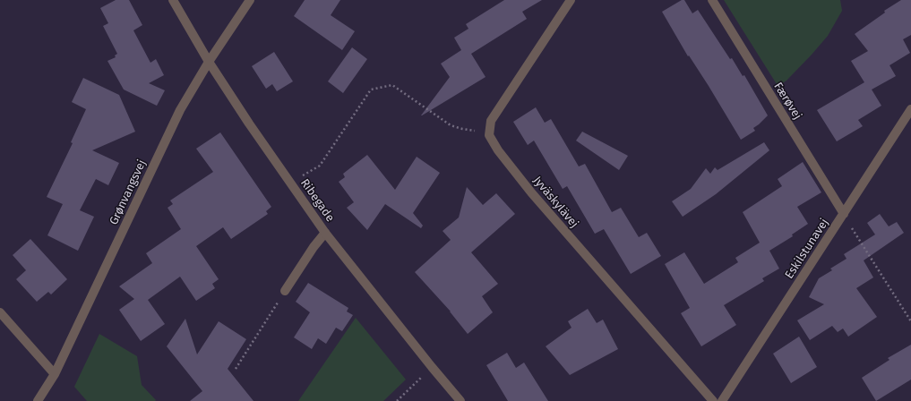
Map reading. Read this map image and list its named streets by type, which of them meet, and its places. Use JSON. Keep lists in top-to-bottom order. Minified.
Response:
{"streets":{"street":["Færøvej","Grønvangsvej","Ribegade","Jyväskylävej","Eskilstunavej"]},"crossings":[["Færøvej","Eskilstunavej"],["Grønvangsvej","Ribegade"]]}
